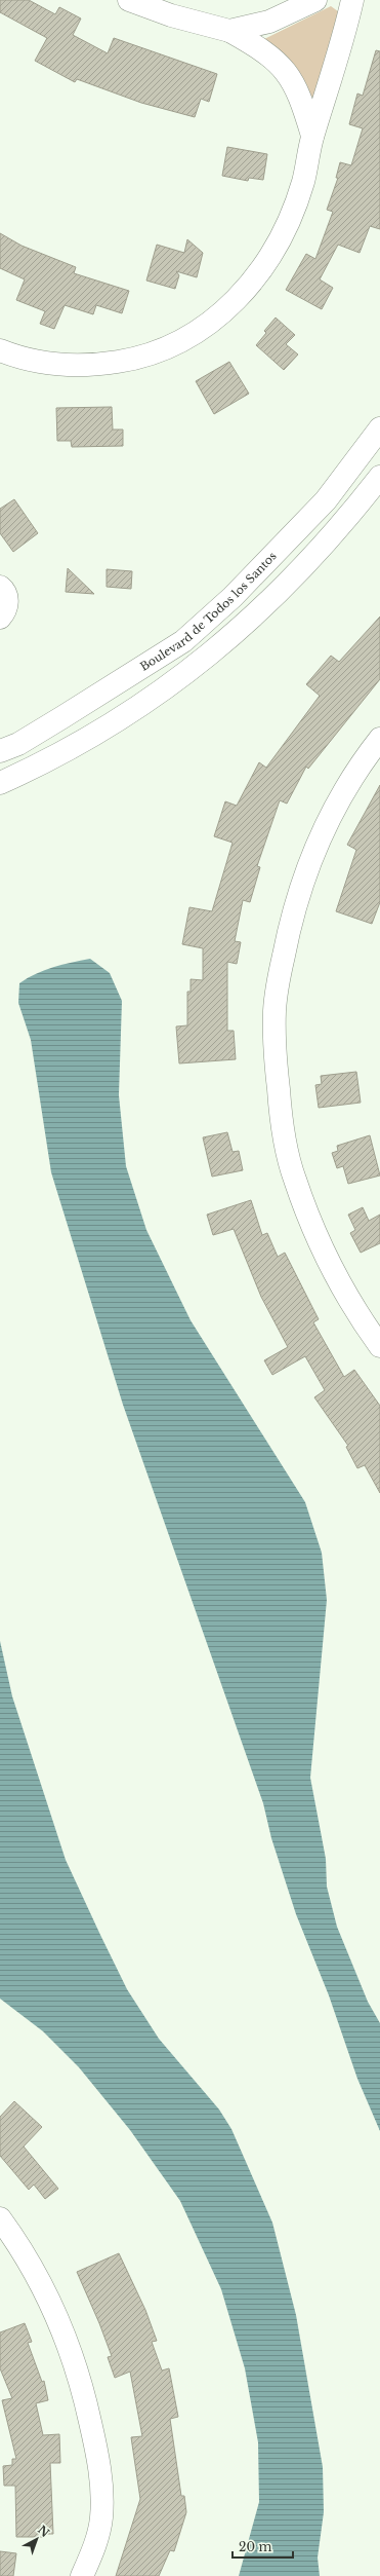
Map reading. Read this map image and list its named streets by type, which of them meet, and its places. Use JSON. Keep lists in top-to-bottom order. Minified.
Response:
{"streets":{"street":["Boulevard de Todos los Santos"]},"scale_bar":"20 m","north":"top right"}
